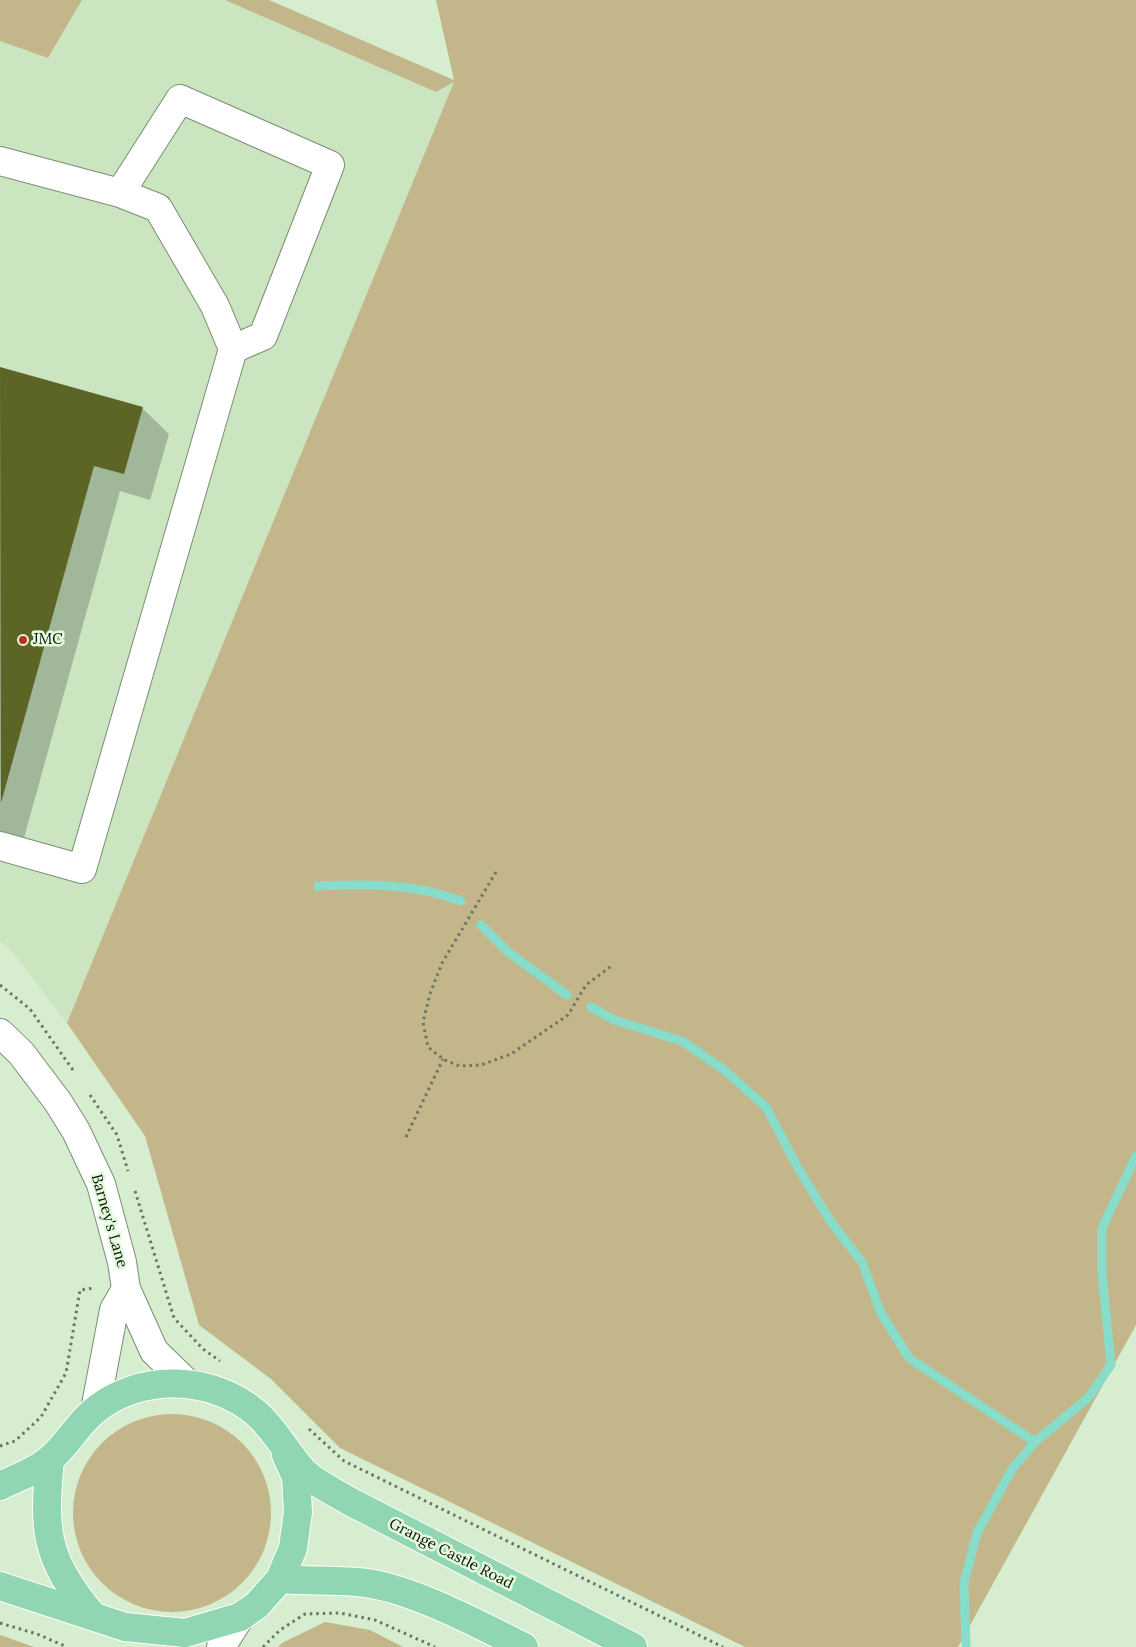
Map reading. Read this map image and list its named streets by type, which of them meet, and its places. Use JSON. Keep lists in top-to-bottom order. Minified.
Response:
{"streets":{"main road":["Grange Castle Road"],"street":["Barney's Lane"]},"crossings":[["Barney's Lane","Grange Castle Road"]],"places":["JMC"]}
